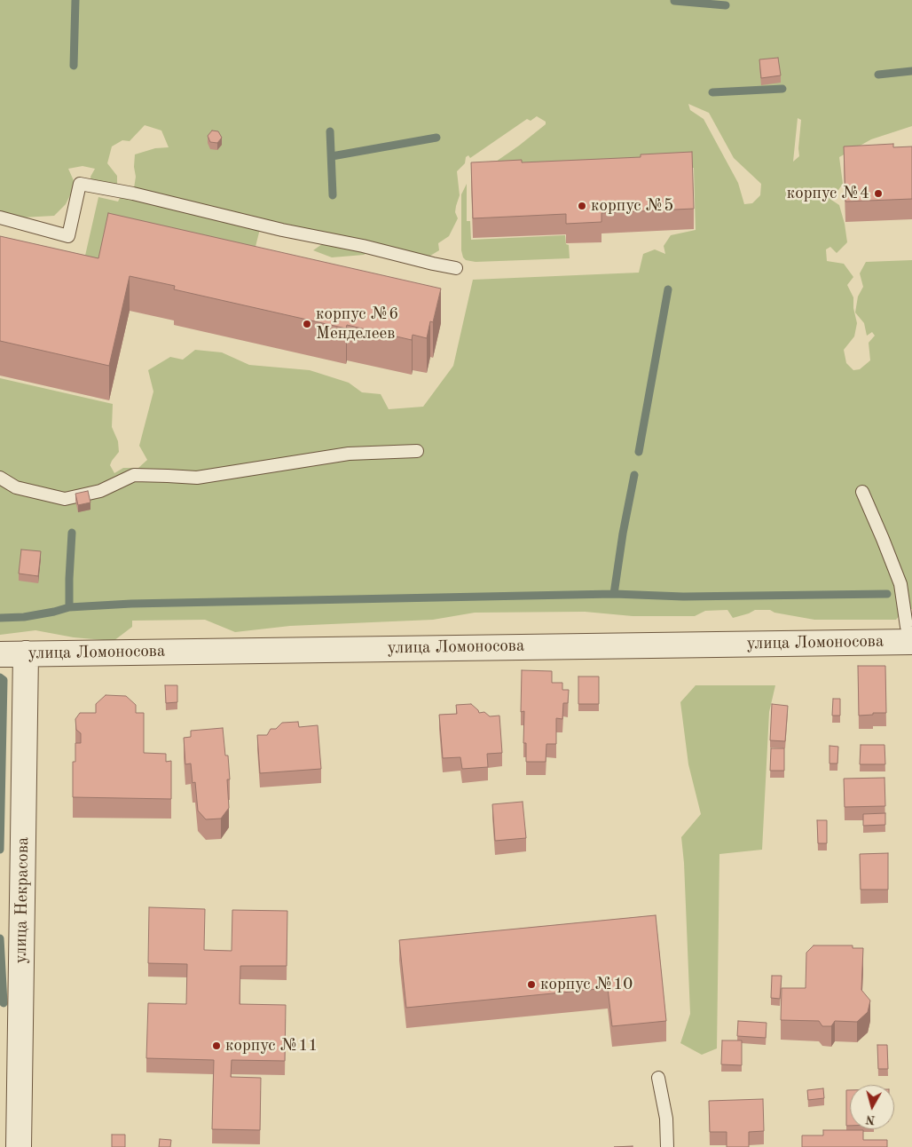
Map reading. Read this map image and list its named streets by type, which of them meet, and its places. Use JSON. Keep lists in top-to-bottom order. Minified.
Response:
{"streets":{"street":["улица Ломоносова","улица Некрасова"]},"crossings":[["улица Ломоносова","улица Некрасова"]],"places":["корпус №4","корпус №5","корпус №6 Менделеев","корпус №10","корпус №11"],"north":"bottom"}
